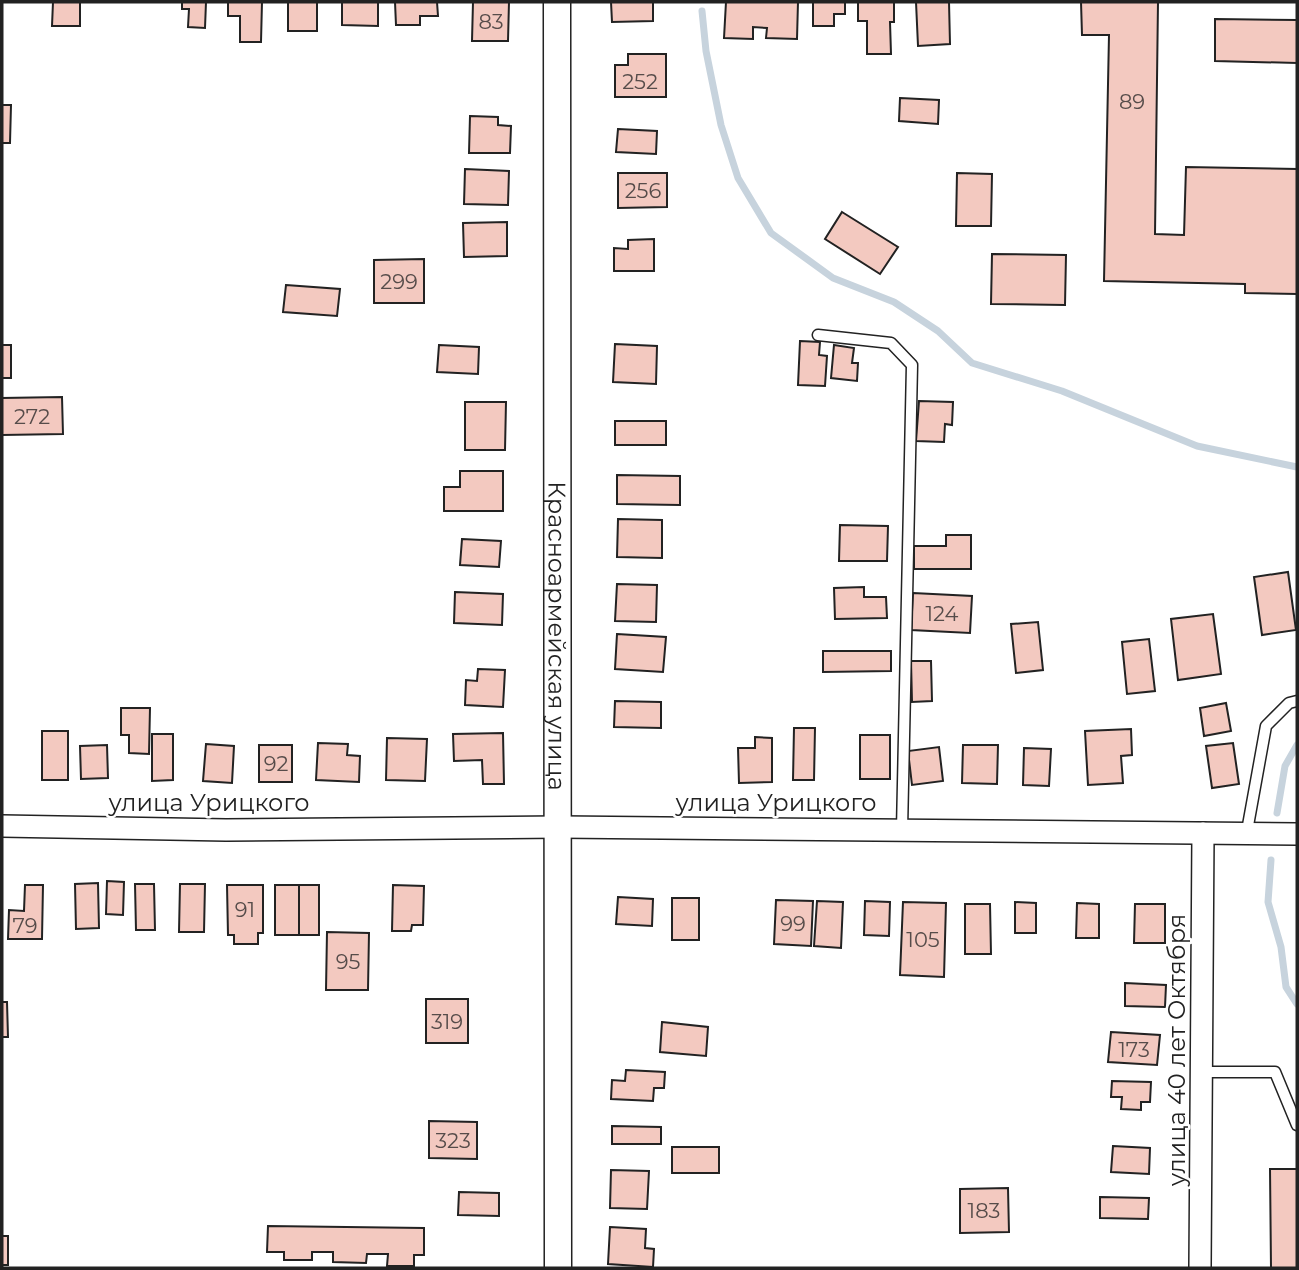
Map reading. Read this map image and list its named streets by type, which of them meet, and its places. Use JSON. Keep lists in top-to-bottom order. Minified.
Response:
{"streets":{"street":["Красноармейская улица","улица Урицкого","улица 40 лет Октября"]},"crossings":[["Красноармейская улица","улица Урицкого"],["улица Урицкого","улица 40 лет Октября"]],"house_numbers":["83","252","89","256","299","272","124","92","91","99","79","105","95","319","173","323","183"]}
